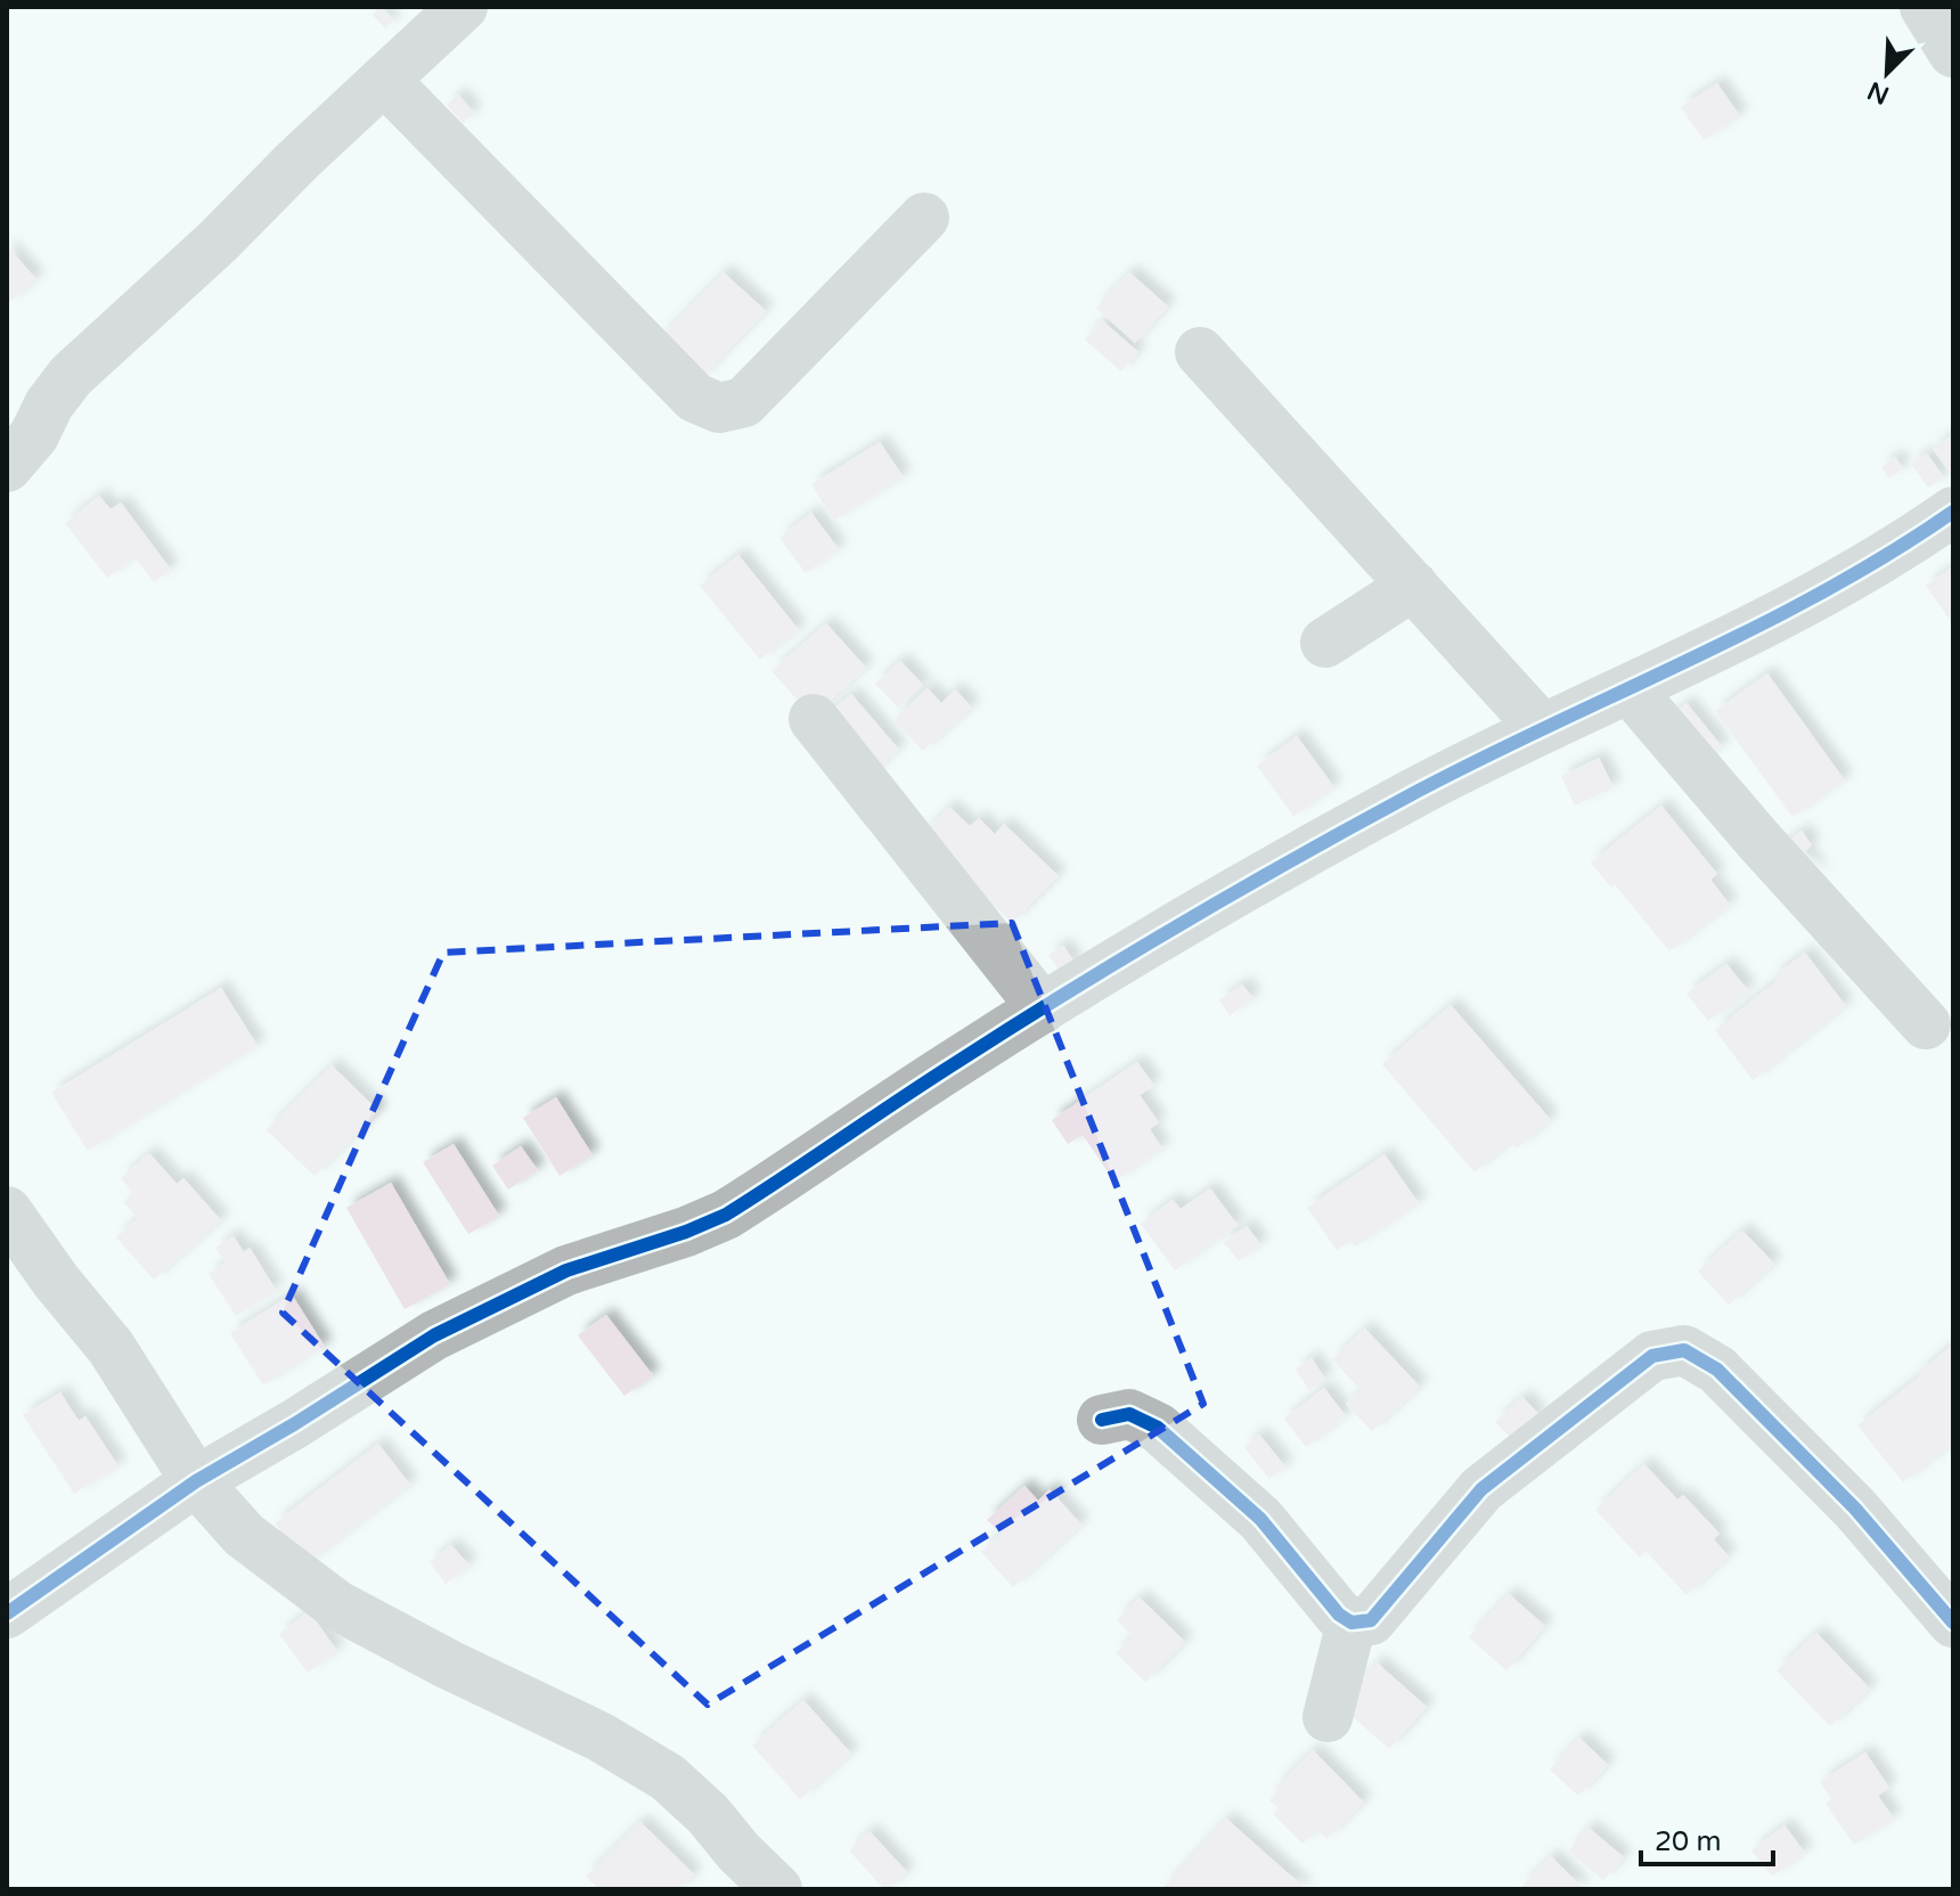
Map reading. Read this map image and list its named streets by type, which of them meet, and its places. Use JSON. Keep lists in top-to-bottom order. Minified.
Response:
{"scale_bar":"20 m","north":"bottom left"}
